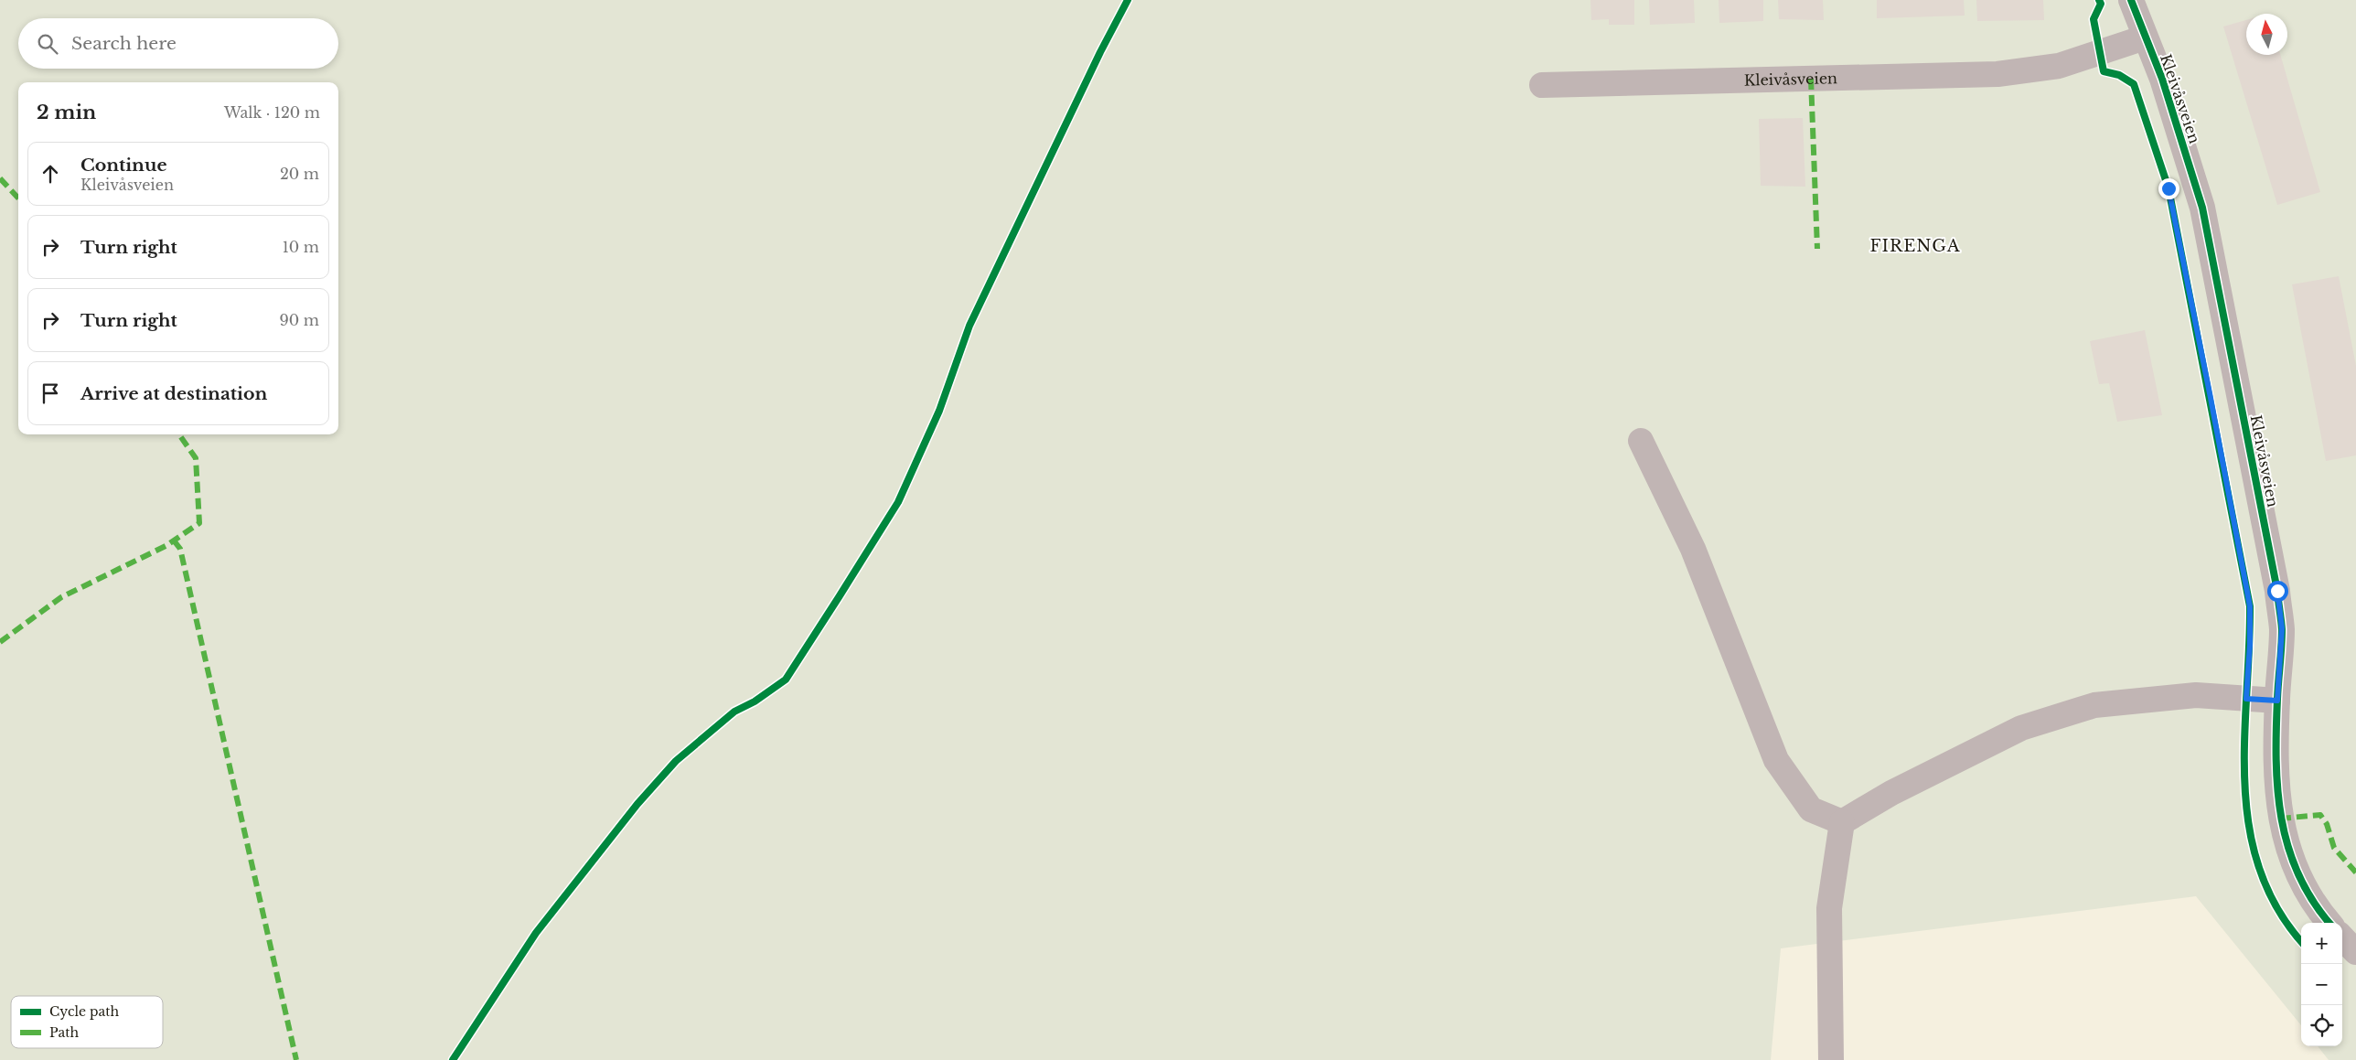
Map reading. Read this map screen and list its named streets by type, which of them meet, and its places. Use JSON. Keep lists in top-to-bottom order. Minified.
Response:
{"streets":{"street":["Kleivåsveien"]},"districts":["FIRENGA"],"legend":["Cycle path","Path"],"north":"top","page":{"search":"Search here","heading":["2 min","Walk · 120 m"],"list":[["Continue","Kleivåsveien","20 m"],["Turn right","10 m"],["Turn right","90 m"],"Arrive at destination"],"map_buttons":["+","−"]}}
